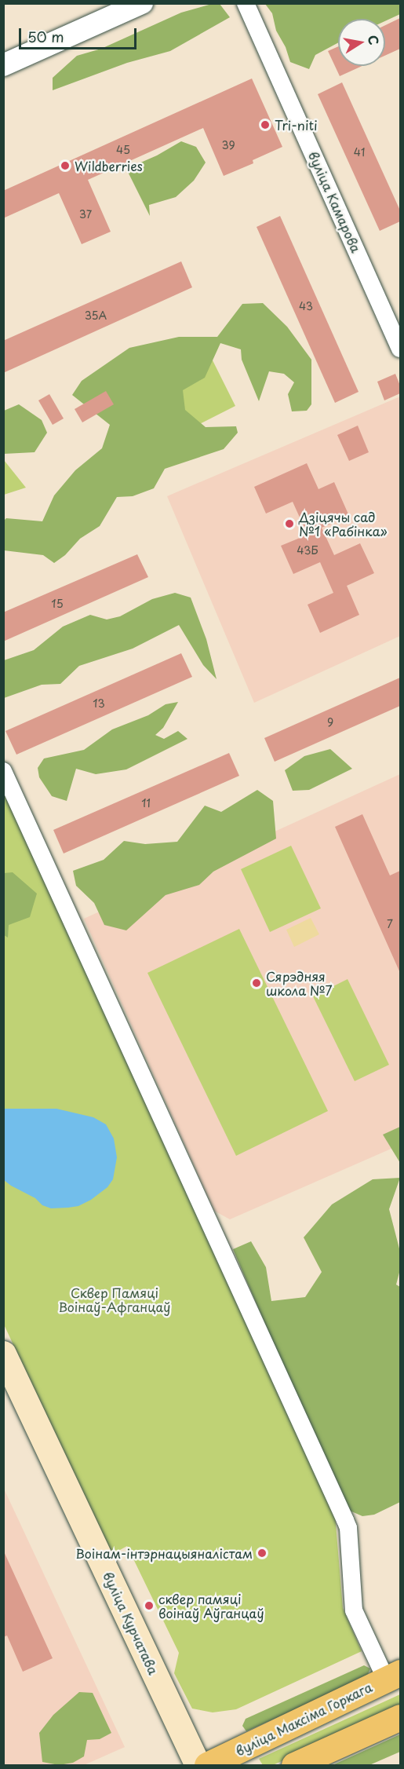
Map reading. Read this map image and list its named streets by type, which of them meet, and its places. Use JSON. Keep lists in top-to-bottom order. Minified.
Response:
{"streets":{"main road":["вуліца Курчатава","вуліца Максіма Горкага"],"street":["вуліца Камарова"]},"parks":["Сквер Памяці Воінаў-Афганцаў"],"places":["Tri-niti","Wildberries","Дзіцячы сад №1 «Рабінка»","Сярэдняя школа №7","Воінам-інтэрнацыяналістам","сквер памяці воінаў Аўганцаў"],"house_numbers":["39","45","41","37","43","35А","43Б","15","13","9","11","7"],"scale_bar":"50 m","north":"right"}
